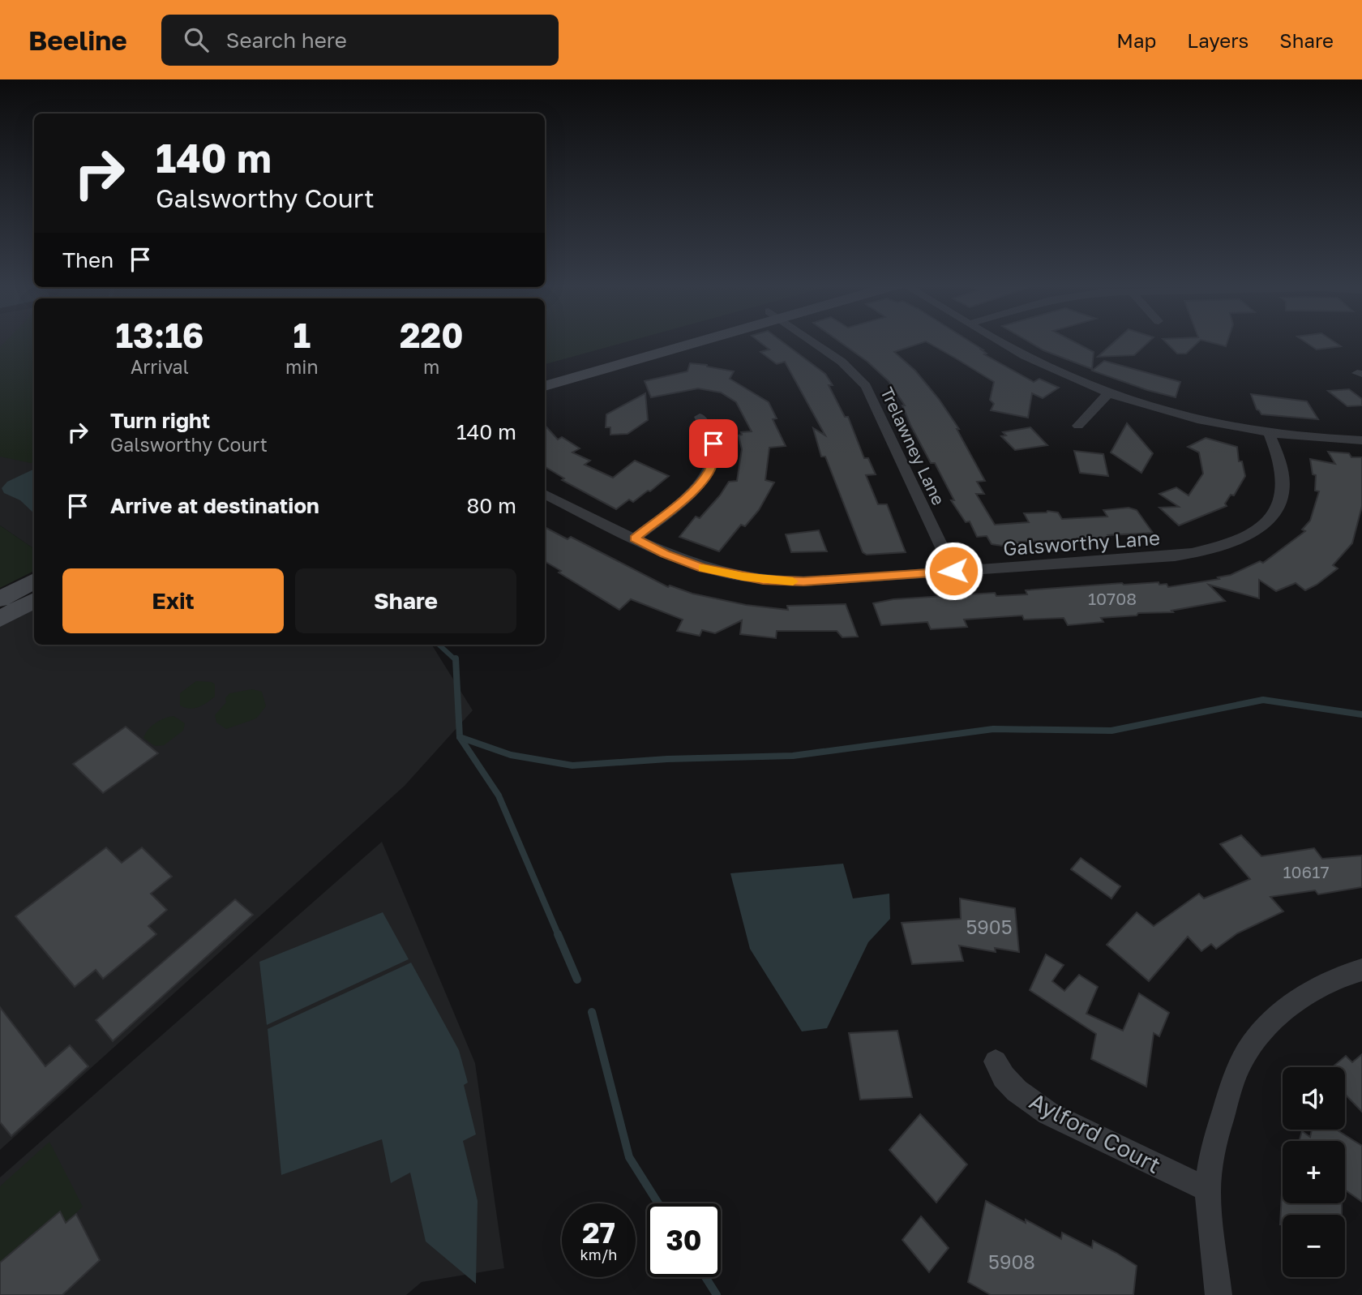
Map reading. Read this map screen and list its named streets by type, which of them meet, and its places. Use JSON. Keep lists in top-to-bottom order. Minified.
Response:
{"streets":{"street":["Trelawney Lane","Galsworthy Lane","Aylford Court"]},"crossings":[["Trelawney Lane","Galsworthy Lane"]],"house_numbers":["10708","10617","5905","5908"],"page":{"header":"Beeline","search":"Search here","nav":["Map","Layers","Share"],"turn":["140 m","Galsworthy Court"],"then":"Then","eta":["13:16","Arrival","1","min","220","m"],"list":[{"name":"Turn right","note":"Galsworthy Court","value":"140 m"},{"name":"Arrive at destination","value":"80 m"}],"buttons":["Exit","Share"],"map_buttons":["+","−"],"speed":"27 km/h","limit":"30"}}
